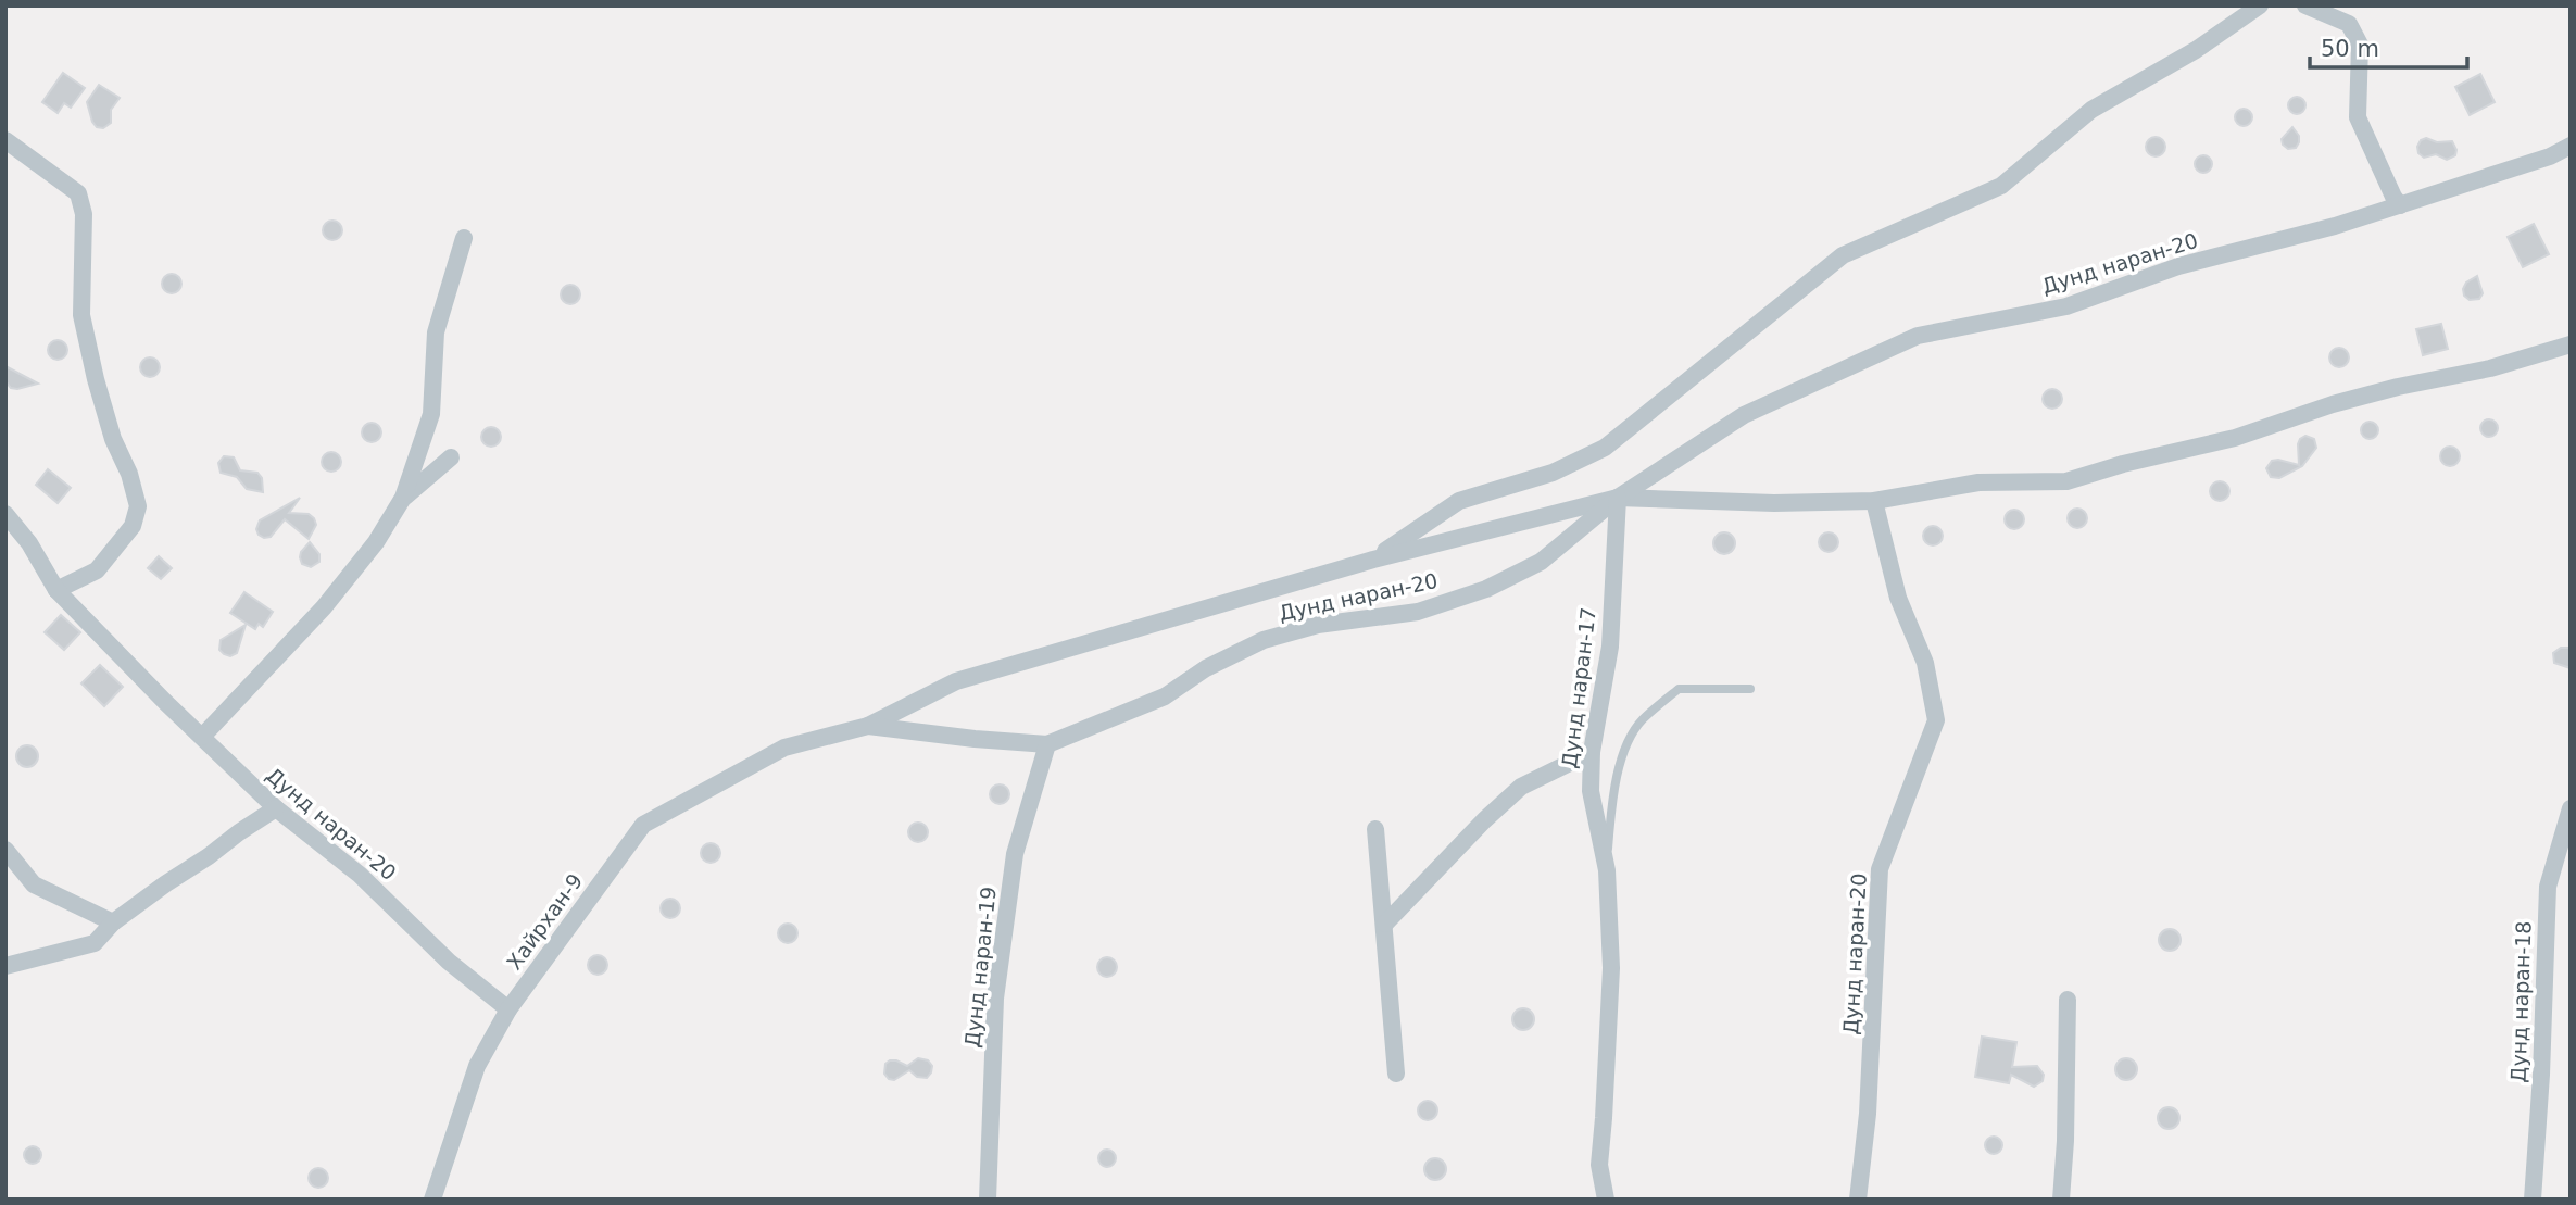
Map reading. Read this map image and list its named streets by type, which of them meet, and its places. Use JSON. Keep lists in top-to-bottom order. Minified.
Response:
{"streets":{"street":["Дунд наран-20","Дунд наран-17","Хайрхан-9","Дунд наран-19","Дунд наран-18"]},"crossings":[["Дунд наран-20","Дунд наран-17"],["Дунд наран-20","Хайрхан-9"],["Дунд наран-20","Дунд наран-19"]],"scale_bar":"50 m"}
